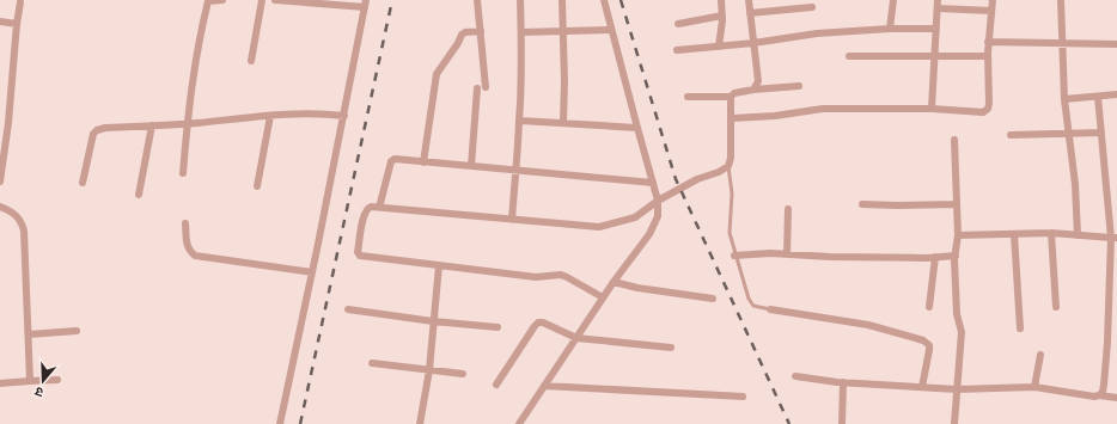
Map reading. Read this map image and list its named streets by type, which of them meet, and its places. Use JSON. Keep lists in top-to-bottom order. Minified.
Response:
{"north":"bottom"}
